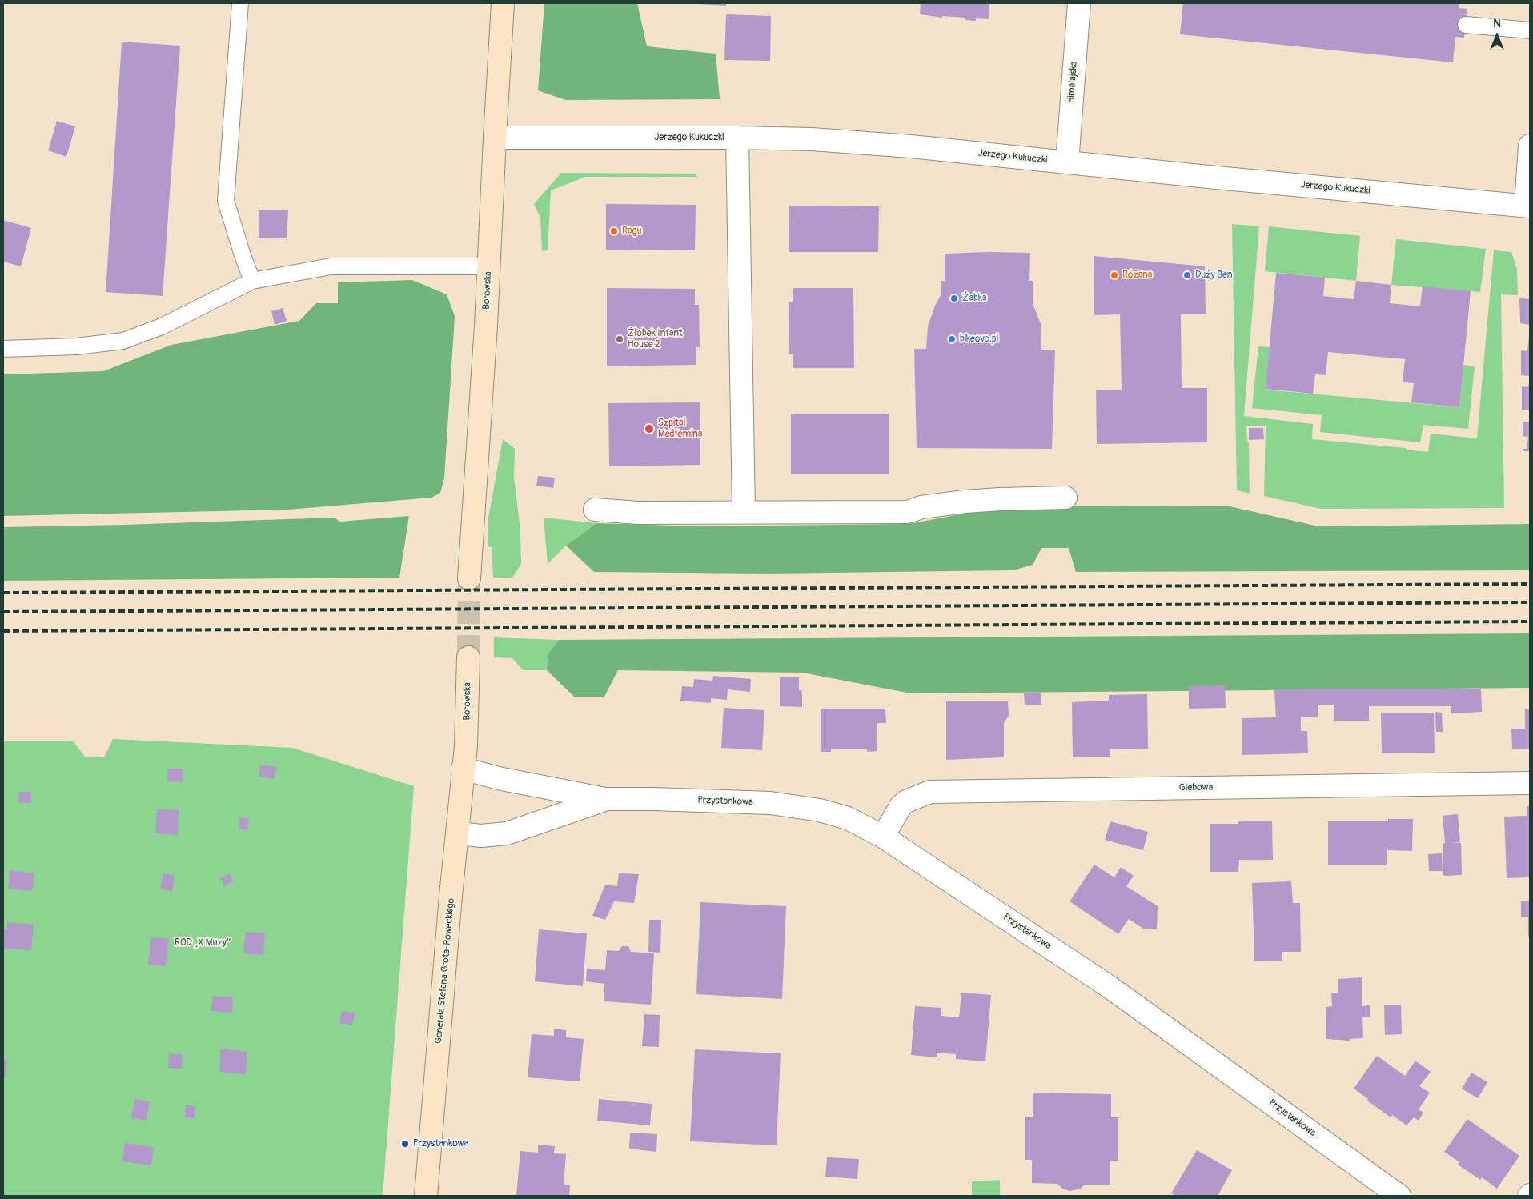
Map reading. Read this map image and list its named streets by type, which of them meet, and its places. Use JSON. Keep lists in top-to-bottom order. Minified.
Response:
{"streets":{"street":["Himalajska","Jerzego Kukuczki","Borowska","Glebowa","Przystankowa","Generała Stefana Grota-Roweckiego"]},"crossings":[["Himalajska","Jerzego Kukuczki"],["Jerzego Kukuczki","Borowska"],["Borowska","Generała Stefana Grota-Roweckiego"],["Glebowa","Przystankowa"],["Przystankowa","Generała Stefana Grota-Roweckiego"]],"parks":["ROD „X Muzy”"],"places":["Ragu","Różana","Duży Ben","Żabka","Żłobek Infant House 2","bikeovo.pl","Szpital Medfemina","Przystankowa"],"north":"top"}
